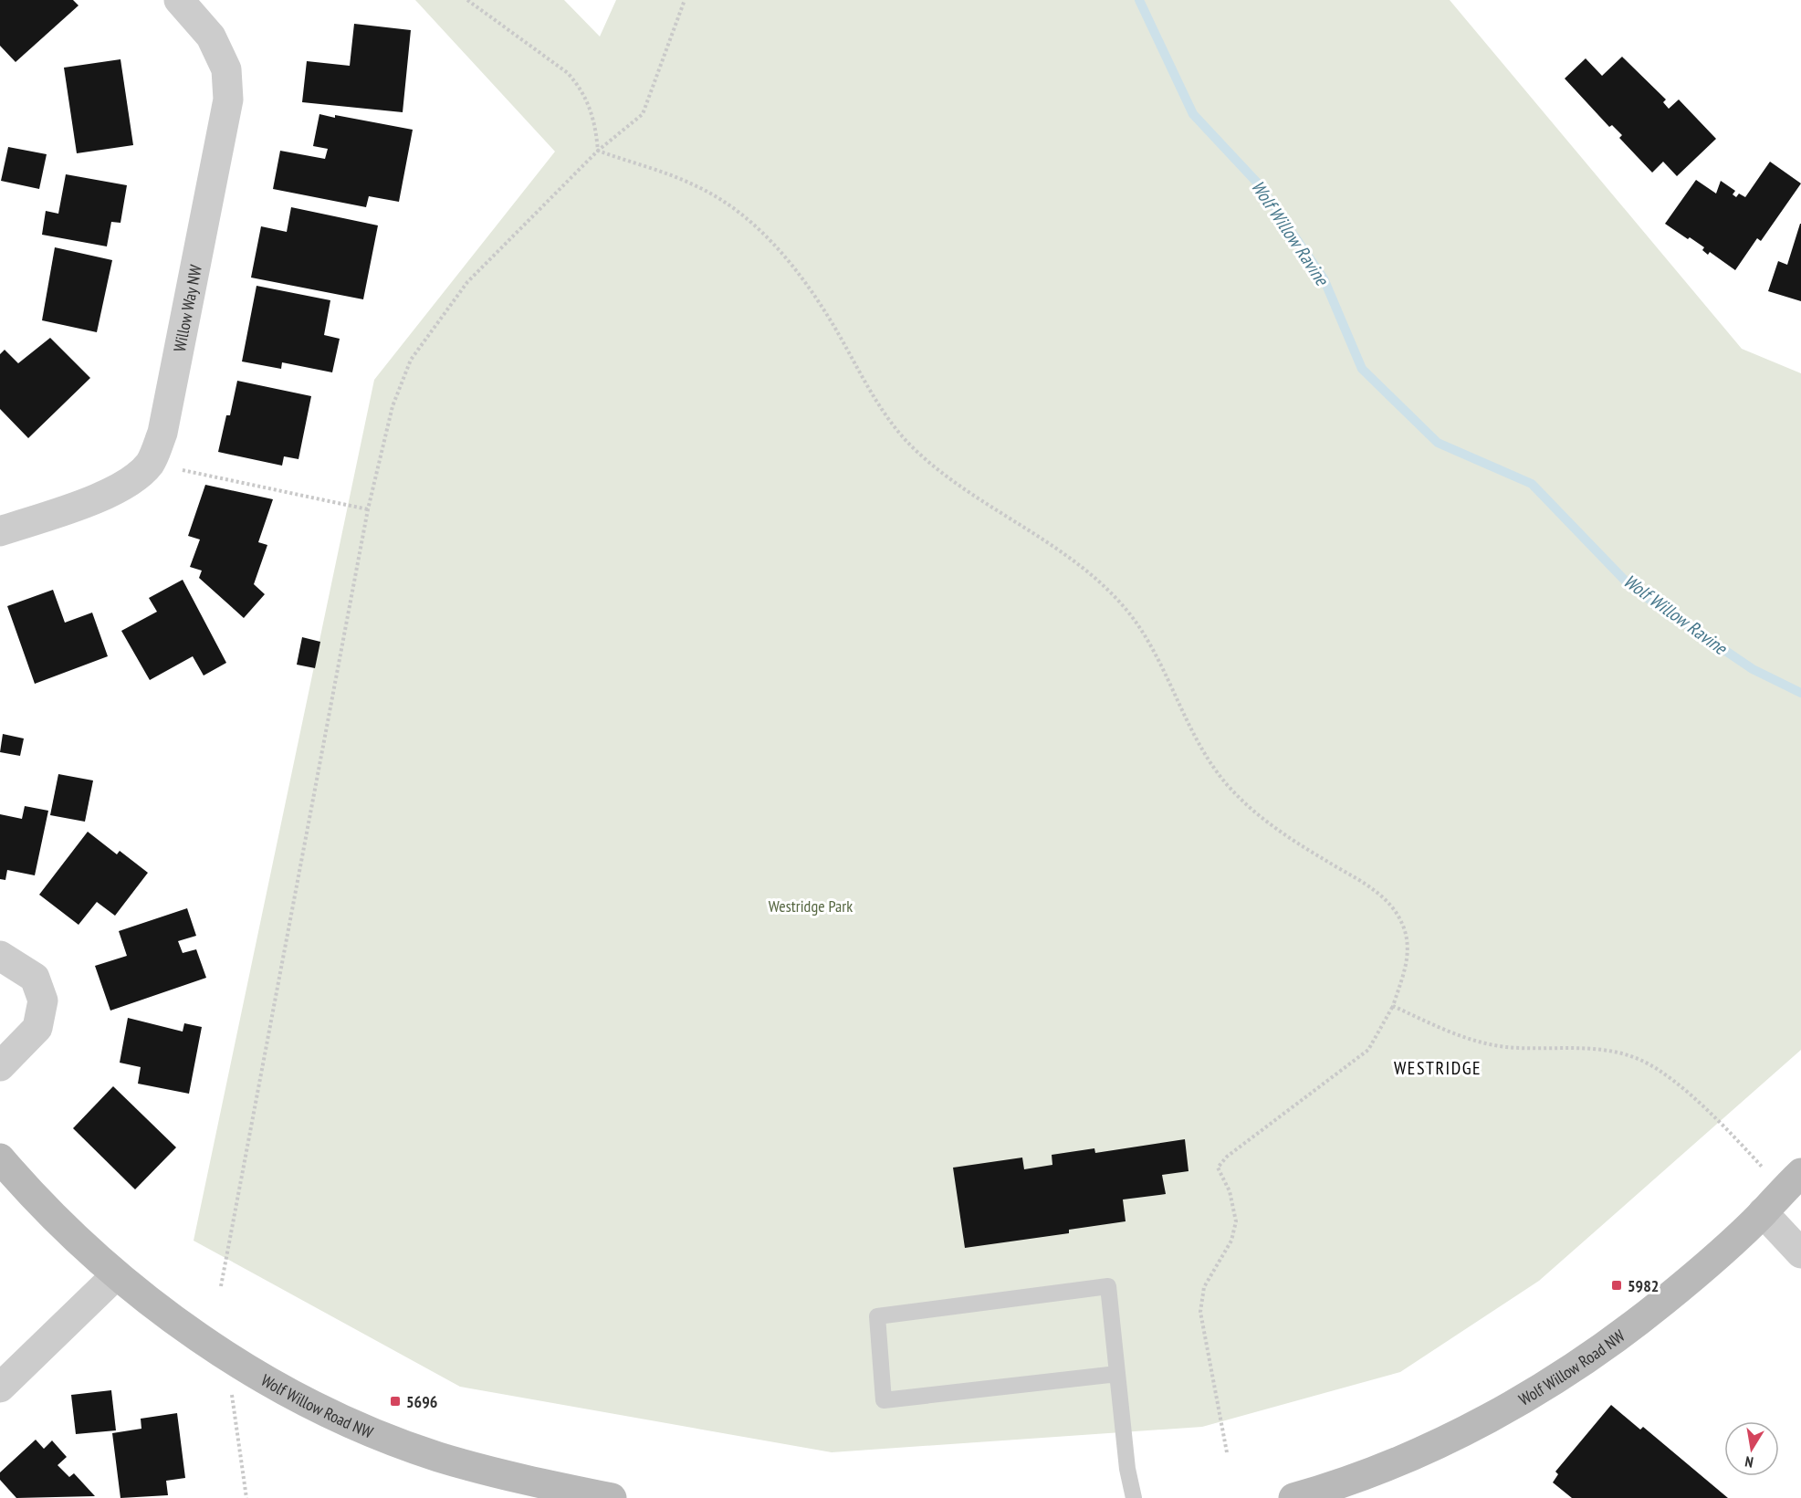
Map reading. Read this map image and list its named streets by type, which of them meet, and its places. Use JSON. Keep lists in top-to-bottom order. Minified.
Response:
{"streets":{"street":["Willow Way NW","Wolf Willow Road NW"]},"districts":["WESTRIDGE"],"water":["Wolf Willow Ravine"],"parks":["Westridge Park"],"places":{"transit":["5982","5696"]},"north":"bottom"}
